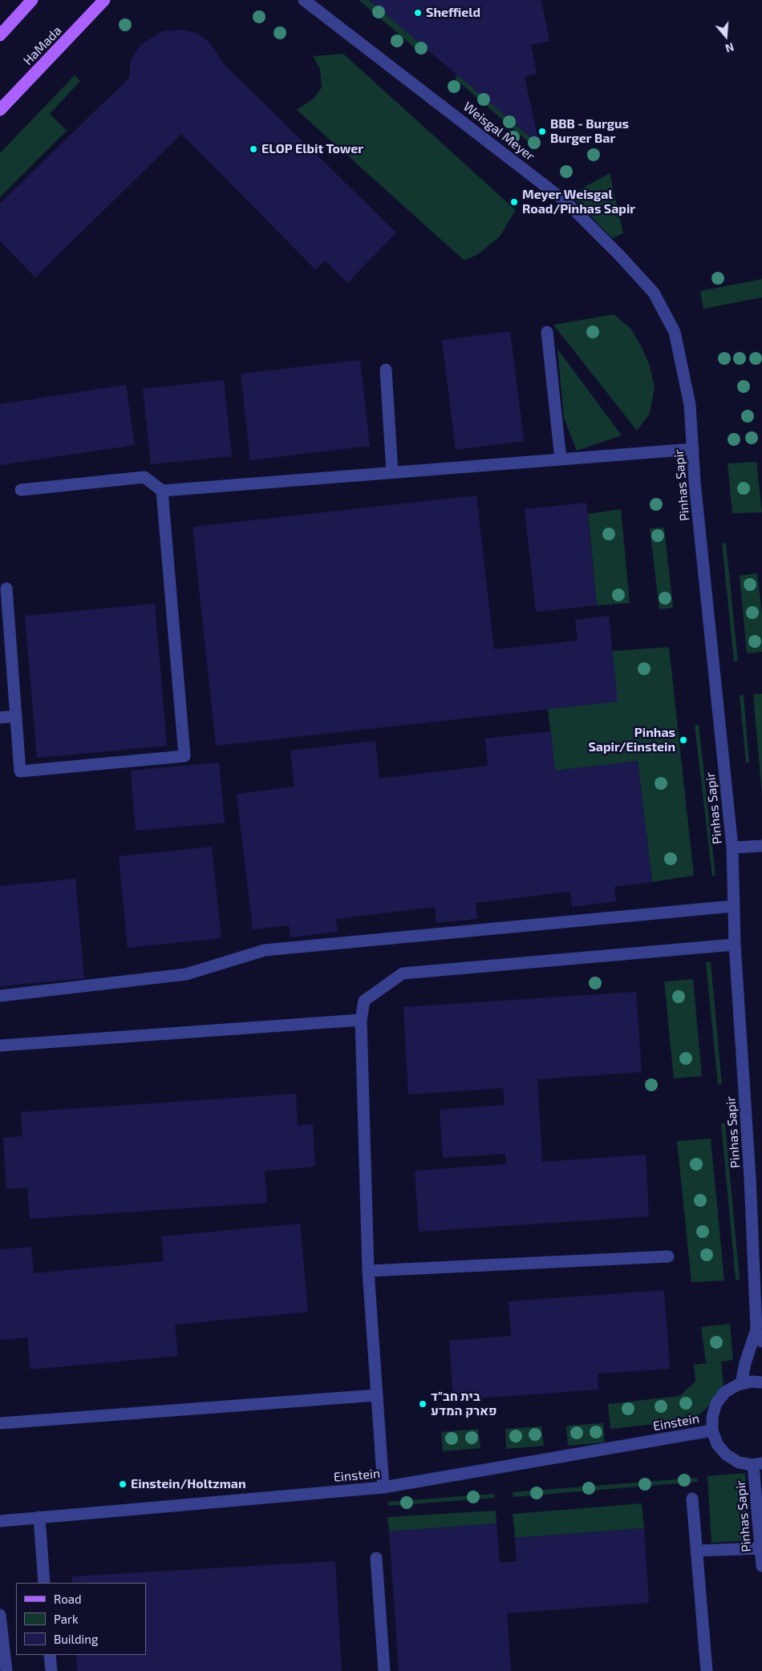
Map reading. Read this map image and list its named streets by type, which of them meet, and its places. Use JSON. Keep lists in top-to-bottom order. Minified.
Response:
{"streets":{"main road":["HaMada"],"street":["Weisgal Meyer","Pinhas Sapir","Einstein"]},"crossings":[["Weisgal Meyer","Pinhas Sapir"],["Pinhas Sapir","Einstein"]],"places":["Sheffield","BBB - Burgus Burger Bar","ELOP Elbit Tower","Meyer Weisgal Road/Pinhas Sapir","Pinhas Sapir/Einstein","בית חב\"ד פארק המדע","Einstein/Holtzman"],"legend":["Road","Park","Building"],"north":"bottom"}
